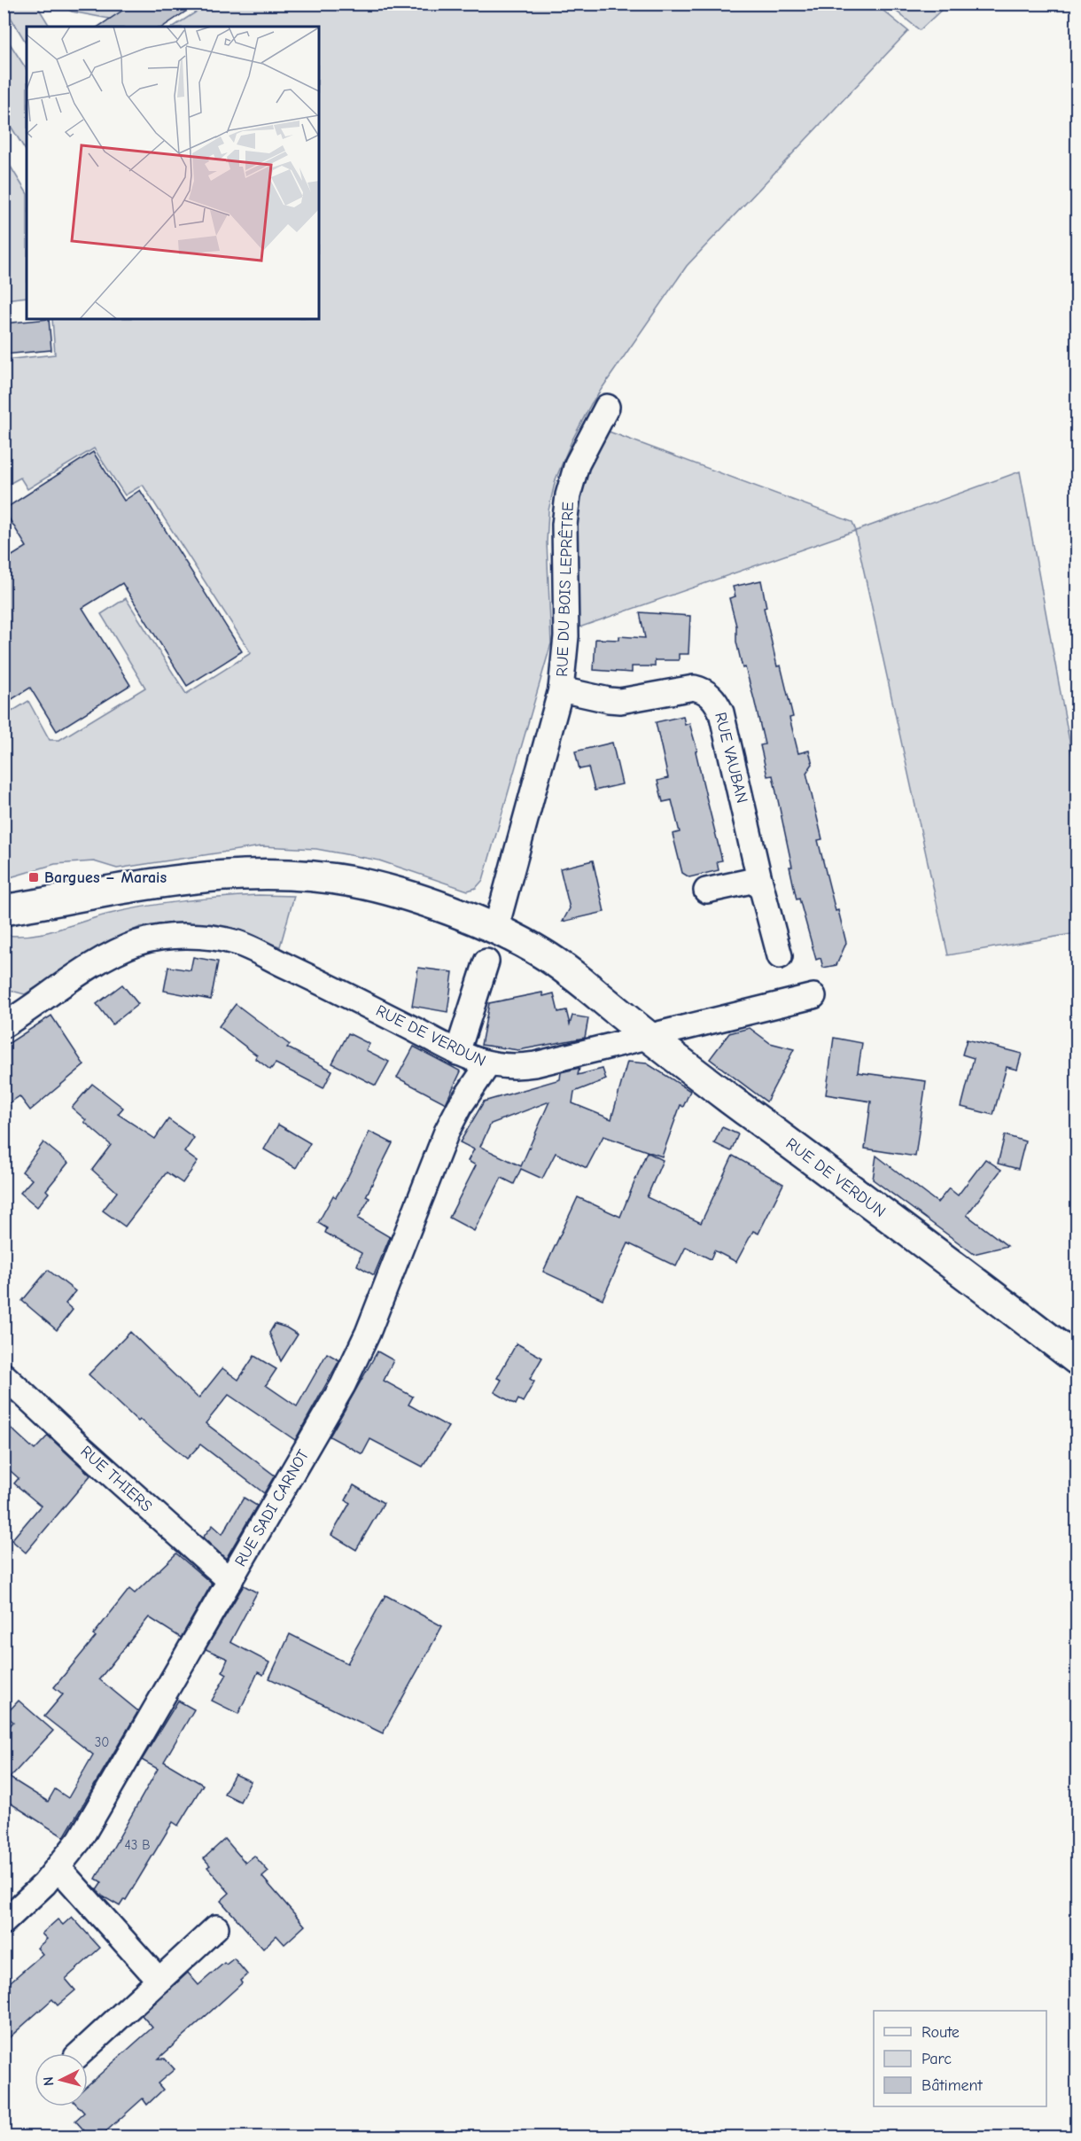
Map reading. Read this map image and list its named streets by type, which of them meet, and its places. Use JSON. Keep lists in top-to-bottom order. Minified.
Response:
{"streets":{"main road":["RUE DE VERDUN"],"street":["RUE DU BOIS LEPRÊTRE","RUE VAUBAN","RUE THIERS","RUE SADI CARNOT"]},"crossings":[["RUE DU BOIS LEPRÊTRE","RUE VAUBAN"],["RUE DE VERDUN","RUE SADI CARNOT"],["RUE THIERS","RUE SADI CARNOT"]],"places":{"transit":["Bargues – Marais"]},"house_numbers":["30","43 B"],"legend":["Route","Parc","Bâtiment"],"north":"left"}
